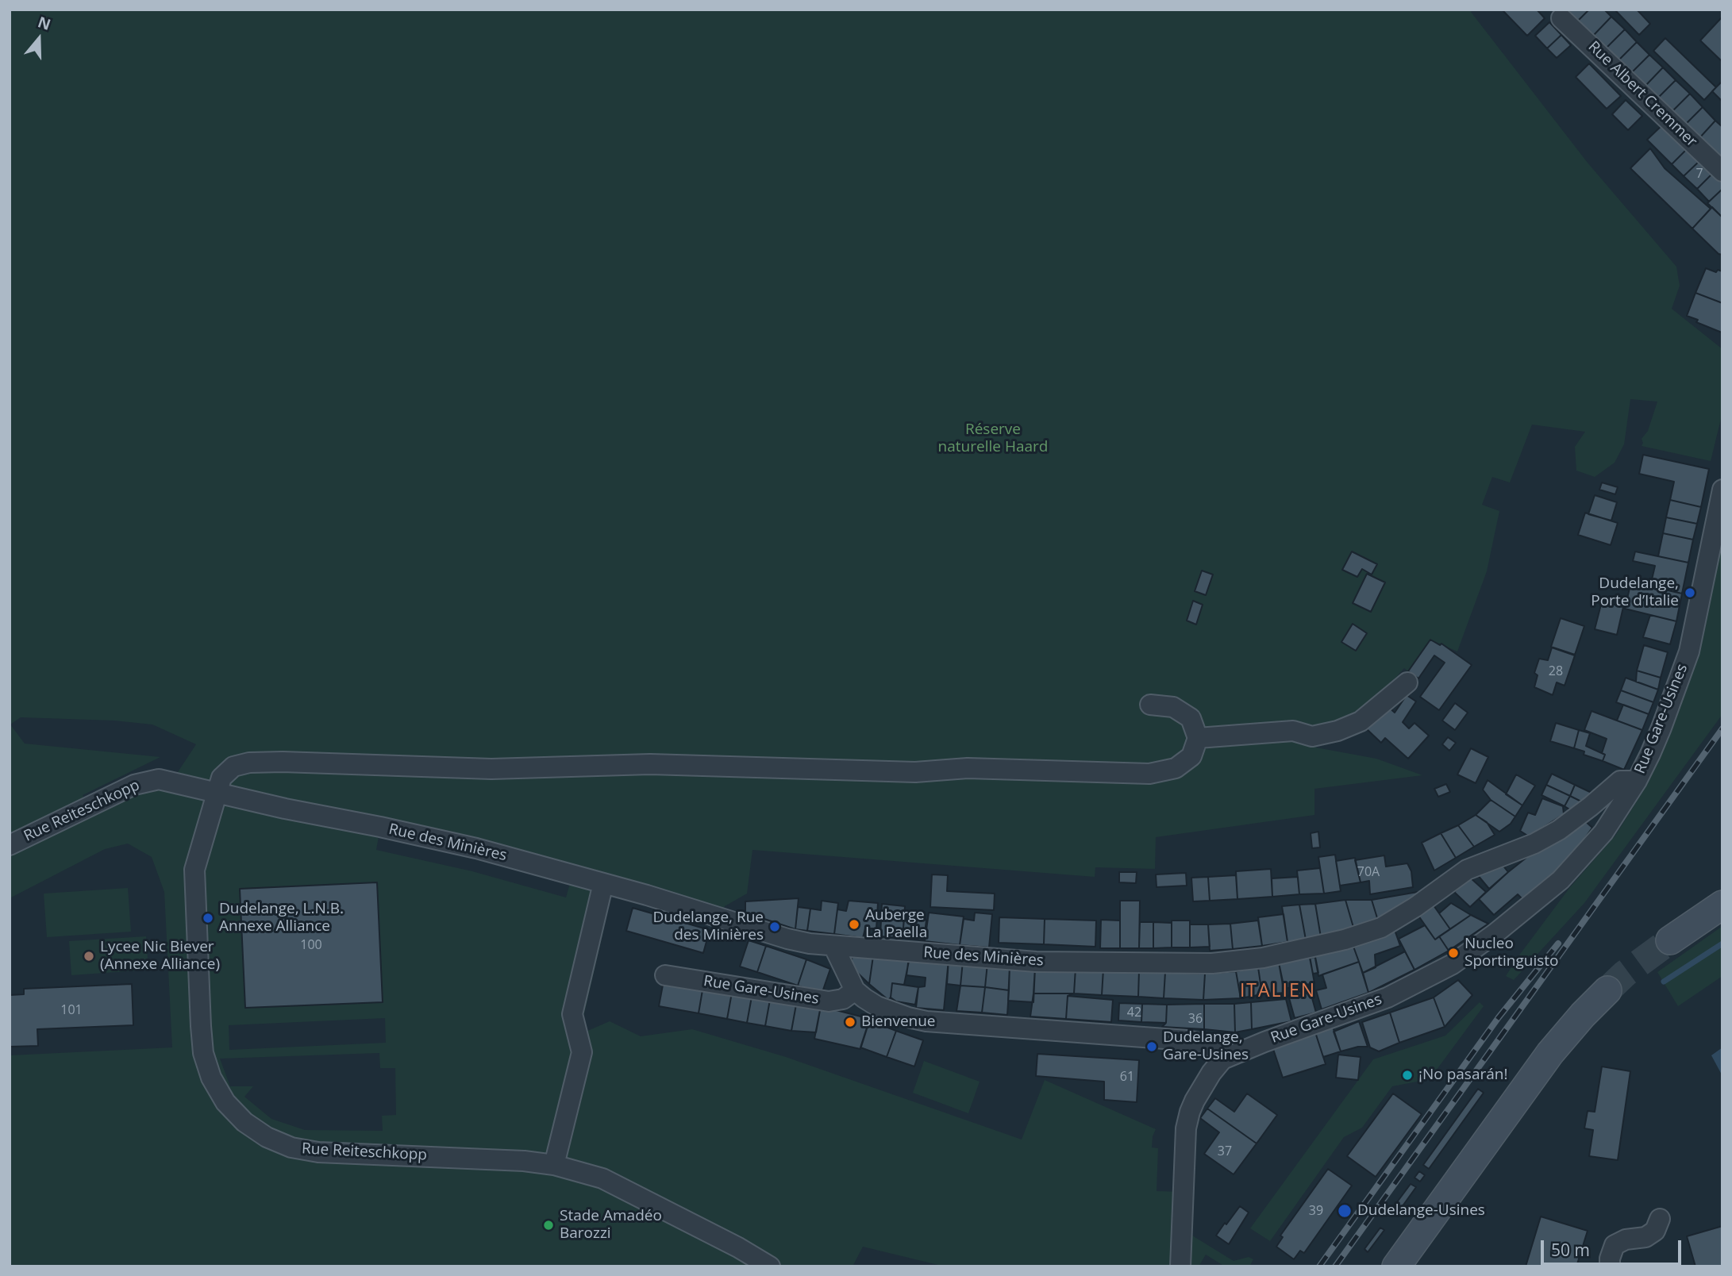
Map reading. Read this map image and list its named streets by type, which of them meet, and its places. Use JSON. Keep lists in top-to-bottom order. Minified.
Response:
{"streets":{"street":["Rue Albert Cremmer","Rue Gare-Usines","Rue Reiteschkopp","Rue des Minières"]},"crossings":[["Rue Gare-Usines","Rue des Minières"],["Rue Reiteschkopp","Rue des Minières"]],"districts":["ITALIEN"],"parks":["Réserve naturelle Haard"],"places":["Dudelange, Porte d’Italie","Dudelange, L.N.B. Annexe Alliance","Auberge La Paella","Dudelange, Rue des Minières","Nucleo Sportinguisto","Lycee Nic Biever (Annexe Alliance)","Bienvenue","Dudelange, Gare-Usines","¡No pasarán!","Dudelange-Usines","Stade Amadéo Barozzi"],"house_numbers":["7","28","70A","100","101","42","36","61","37","39"],"scale_bar":"50 m","north":"top"}
